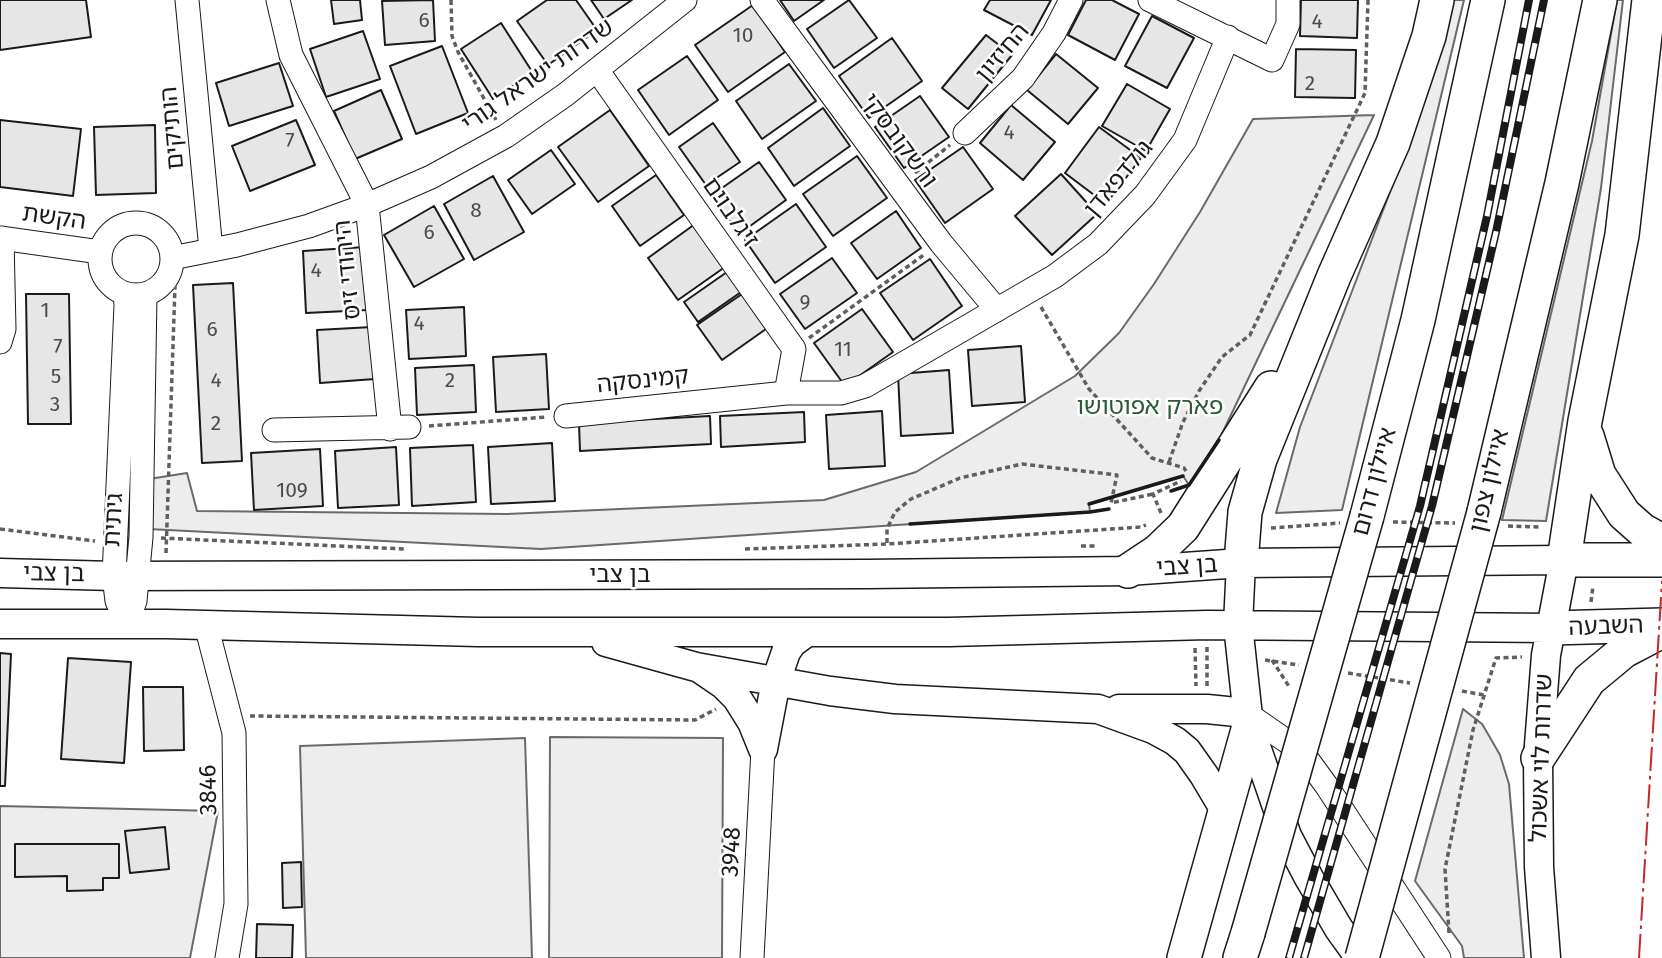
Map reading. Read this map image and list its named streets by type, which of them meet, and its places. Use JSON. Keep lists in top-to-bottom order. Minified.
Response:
{"streets":{"highway":["איילון צפון","איילון דרום","השבעה"],"main road":["בן צבי","שדרות לוי אשכול"],"street":["החיזיון","שדרות ישראל גורי","הותיקים","ורשקובסקי","גולדפאדן","זיגלבוים","הקשת","היהודי זיס","קמינסקה","גיתית","3846","3948"]},"crossings":[["שדרות ישראל גורי","הותיקים"],["שדרות ישראל גורי","זיגלבוים"],["שדרות ישראל גורי","הקשת"],["שדרות ישראל גורי","היהודי זיס"],["שדרות ישראל גורי","גיתית"],["ורשקובסקי","גולדפאדן"],["ורשקובסקי","קמינסקה"],["גולדפאדן","קמינסקה"],["הקשת","גיתית"],["היהודי זיס","קמינסקה"],["גיתית","בן צבי"],["בן צבי","השבעה"],["בן צבי","שדרות לוי אשכול"],["בן צבי","3846"],["השבעה","שדרות לוי אשכול"]],"parks":["פארק אפוטושו"],"house_numbers":["6","4","10","2","4","7","8","6","4","9","1","4","6","7","11","5","4","2","3","2","109"]}
